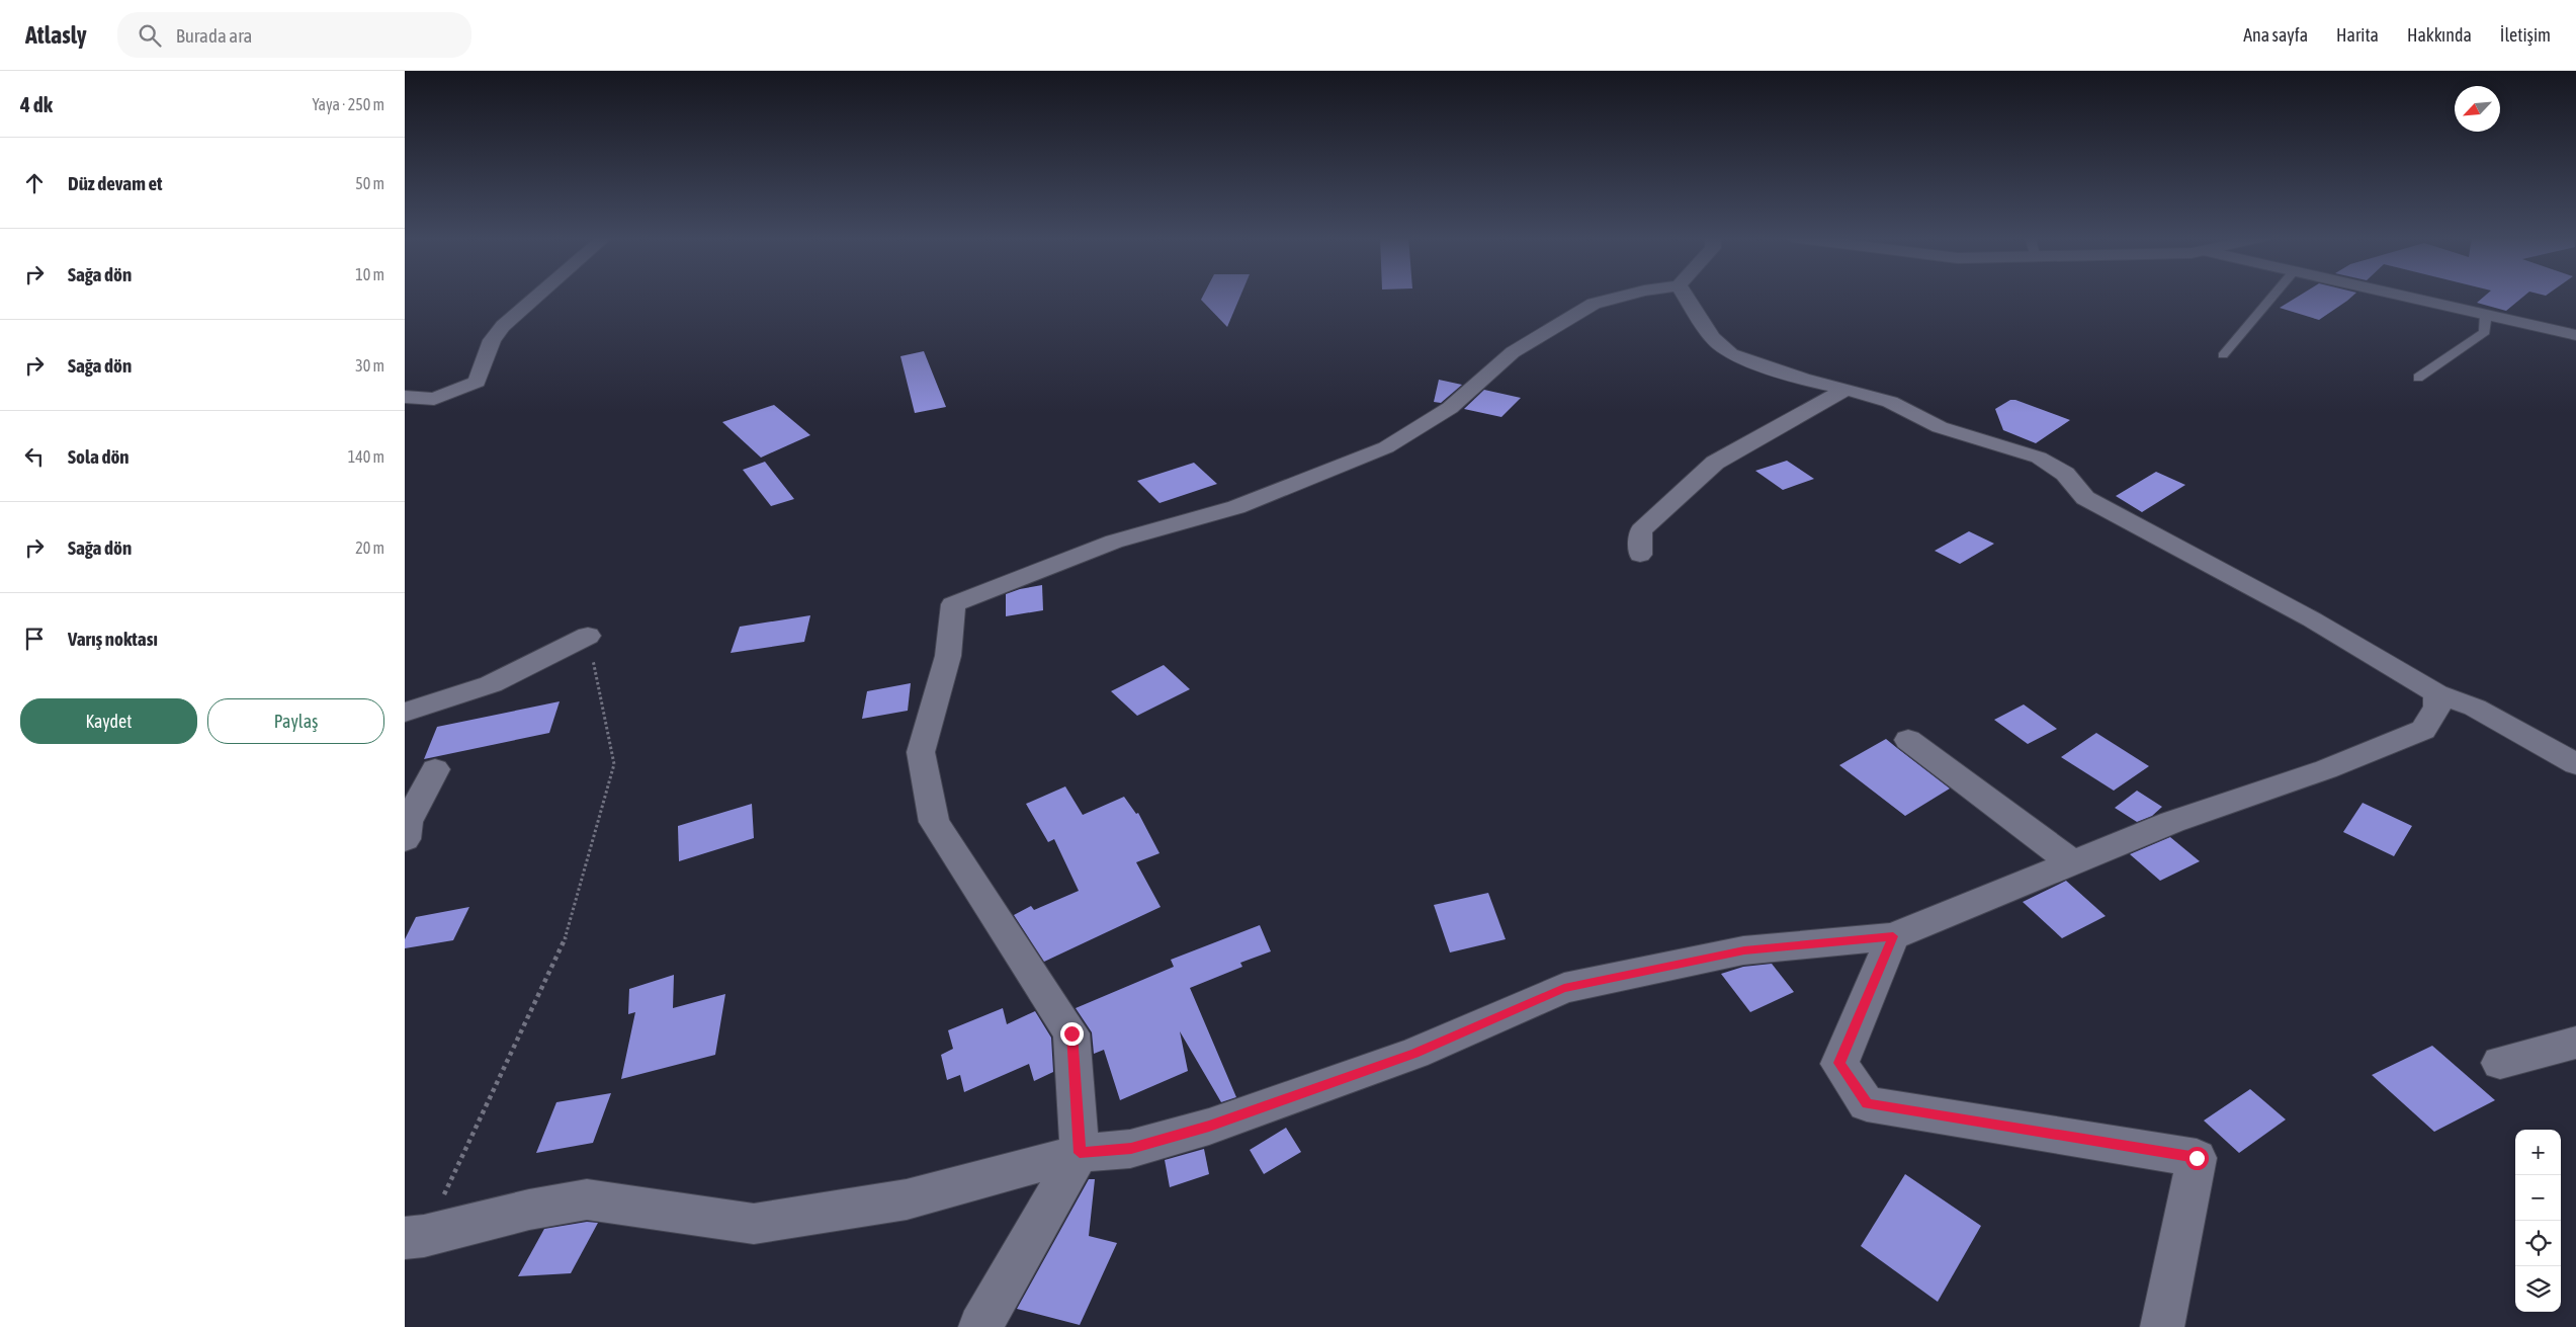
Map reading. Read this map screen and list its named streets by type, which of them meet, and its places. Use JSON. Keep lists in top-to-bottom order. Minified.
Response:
{"north":"bottom left","page":{"header":"Atlasly","search":"Burada ara","nav":["Ana sayfa","Harita","Hakkında","İletişim"],"heading":["4 dk","Yaya · 250 m"],"list":[["Düz devam et","50 m"],["Sağa dön","10 m"],["Sağa dön","30 m"],["Sola dön","140 m"],["Sağa dön","20 m"],"Varış noktası"],"buttons":["Kaydet","Paylaş"],"map_buttons":["+","−"]}}
